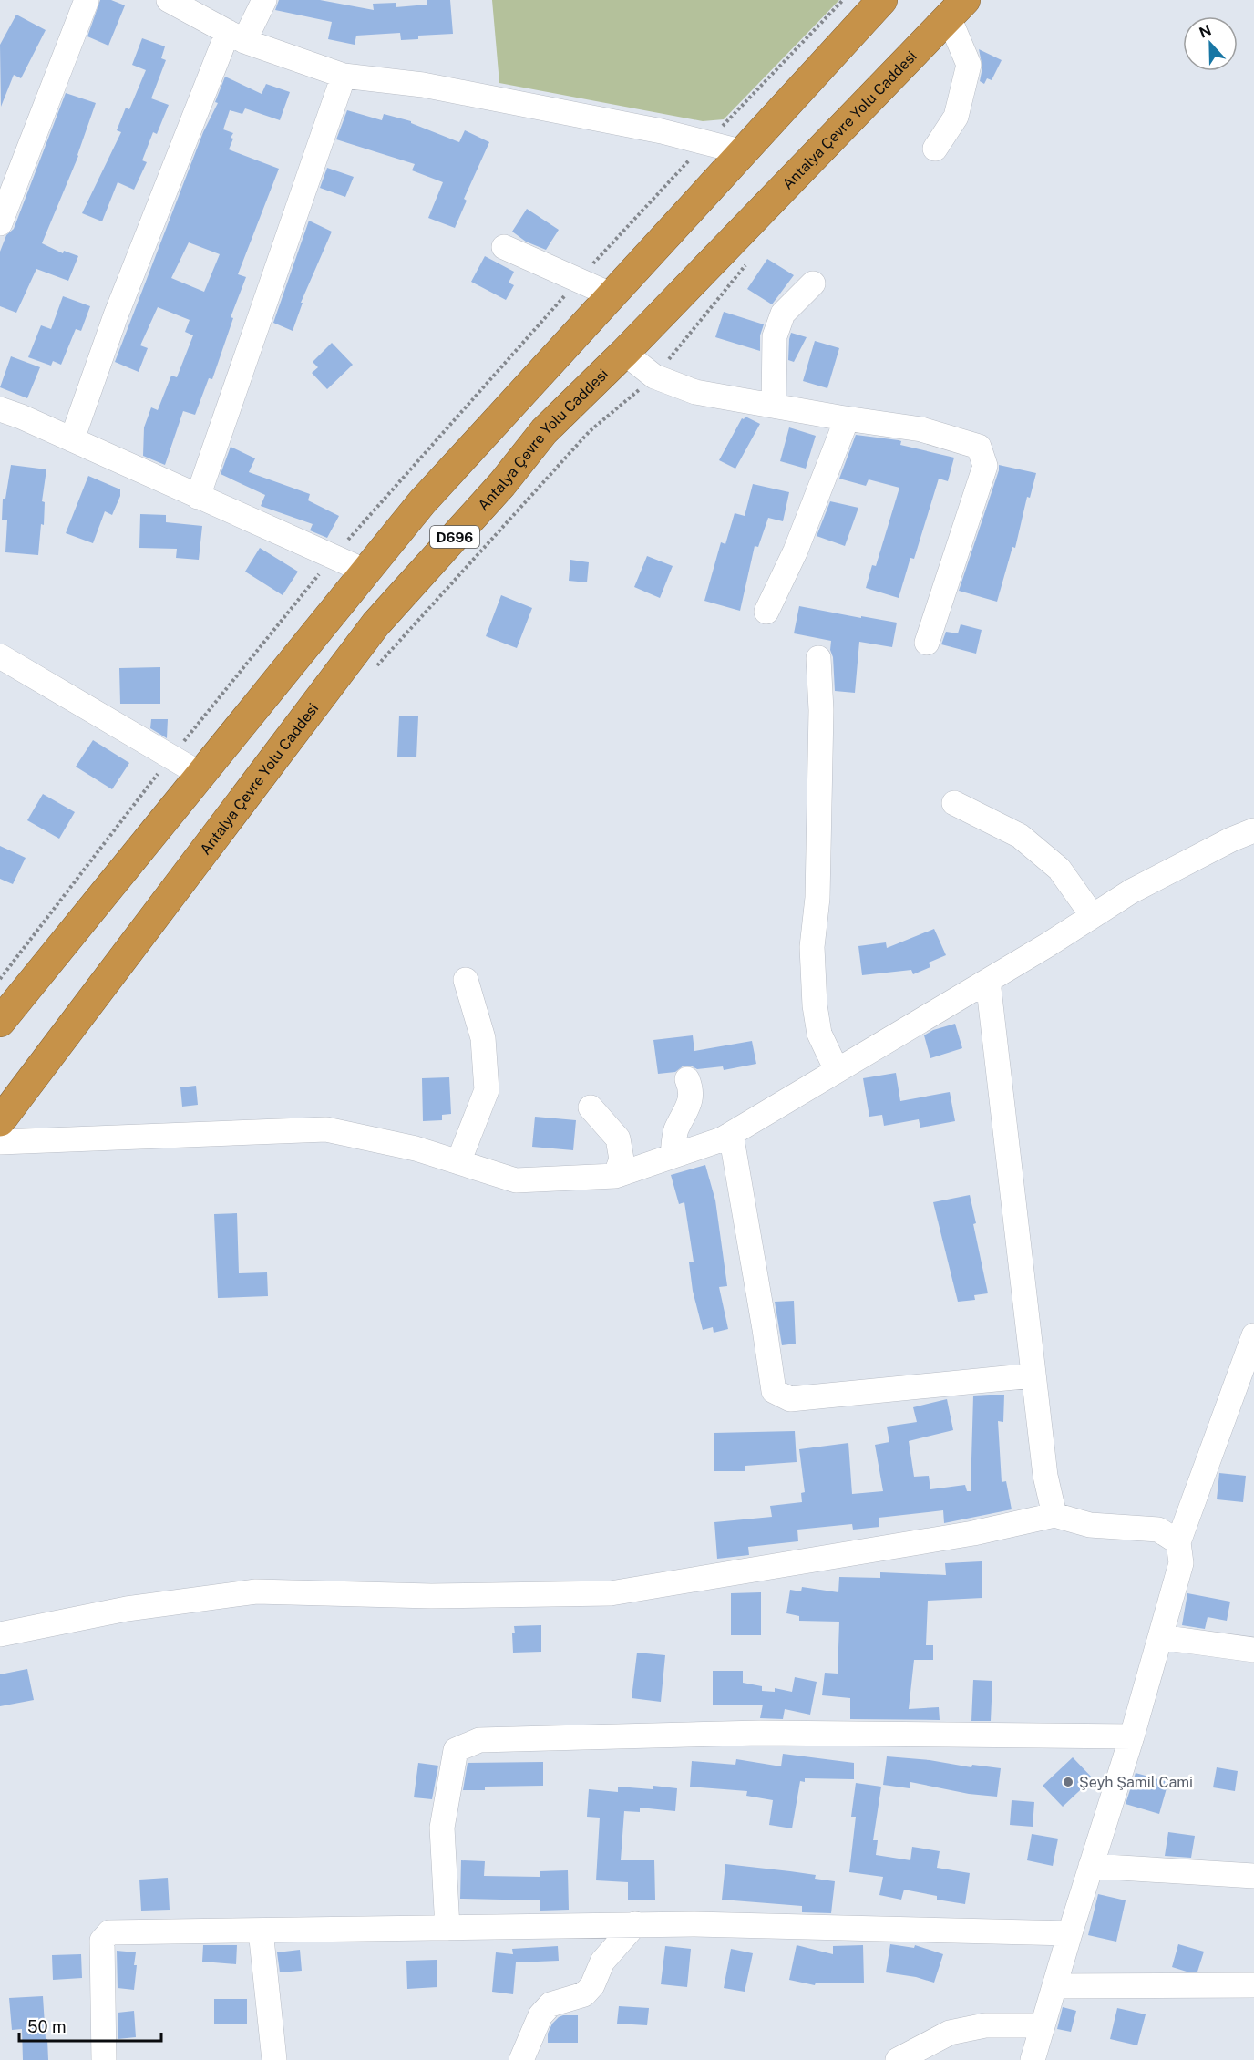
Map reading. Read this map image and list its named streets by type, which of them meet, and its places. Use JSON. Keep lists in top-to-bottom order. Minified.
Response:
{"streets":{"highway":["Antalya Çevre Yolu Caddesi","D696"]},"places":["Şeyh Şamil Cami"],"scale_bar":"50 m","north":"top"}
